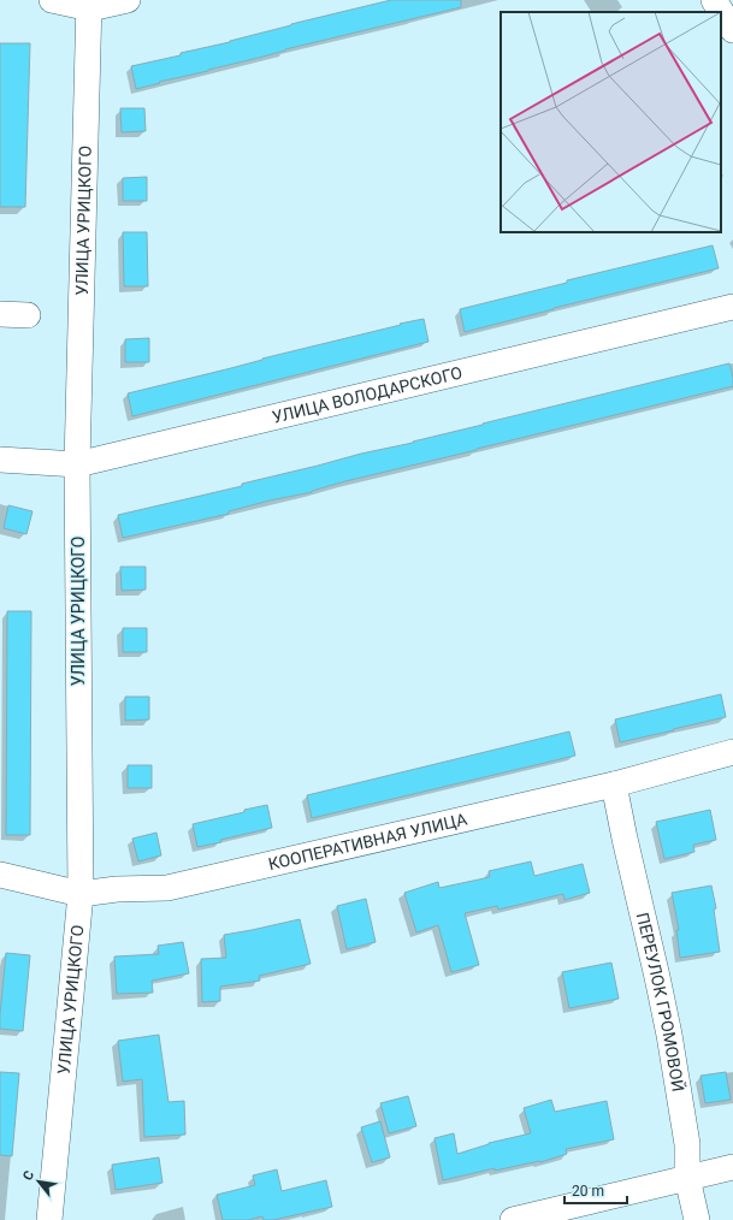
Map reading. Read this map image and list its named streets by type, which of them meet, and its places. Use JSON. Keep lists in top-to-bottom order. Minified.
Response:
{"streets":{"street":["УЛИЦА УРИЦКОГО","УЛИЦА ВОЛОДАРСКОГО","КООПЕРАТИВНАЯ УЛИЦА","ПЕРЕУЛОК ГРОМОВОЙ"]},"crossings":[["УЛИЦА УРИЦКОГО","УЛИЦА ВОЛОДАРСКОГО"],["УЛИЦА УРИЦКОГО","КООПЕРАТИВНАЯ УЛИЦА"],["КООПЕРАТИВНАЯ УЛИЦА","ПЕРЕУЛОК ГРОМОВОЙ"]],"scale_bar":"20 m","north":"top left"}
